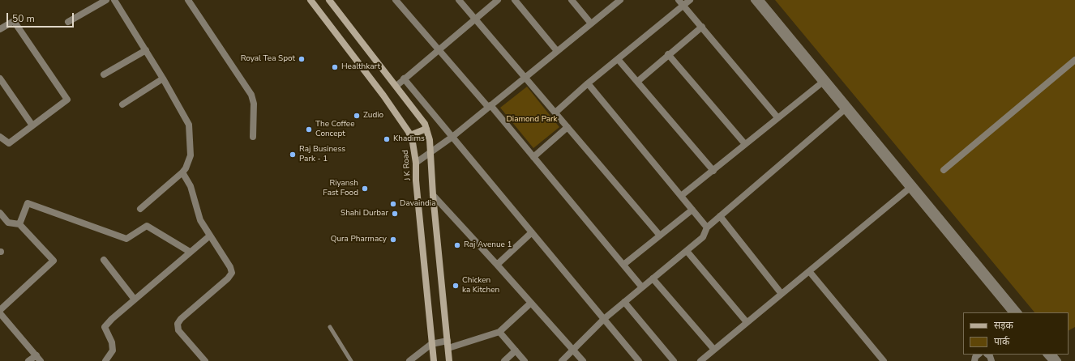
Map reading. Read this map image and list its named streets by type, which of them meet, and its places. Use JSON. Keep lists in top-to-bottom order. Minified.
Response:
{"streets":{"main road":["J K Road"]},"parks":["Diamond Park"],"places":["Royal Tea Spot","Healthkart","Zudio","The Coffee Concept","Khadims","Raj Business Park - 1","Riyansh Fast Food","Davaindia","Shahi Durbar","Qura Pharmacy","Raj Avenue 1","Chicken ka Kitchen"],"legend":["सड़क","पार्क"],"scale_bar":"50 m"}
